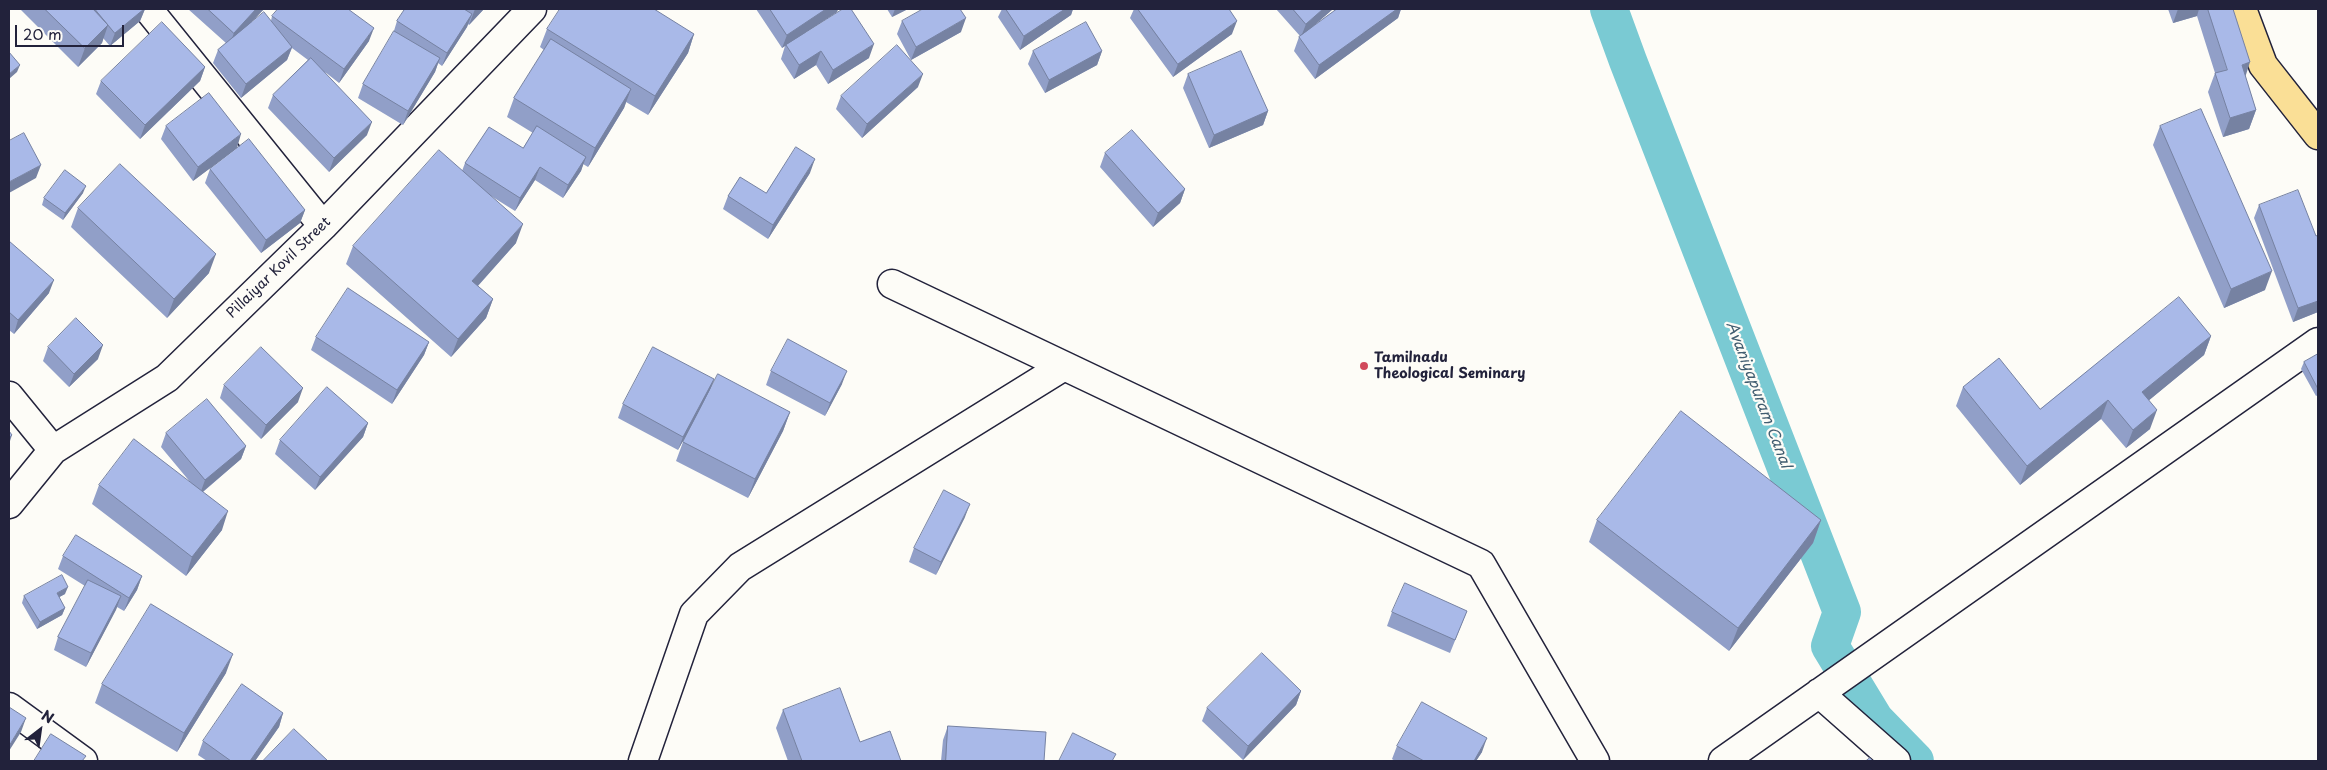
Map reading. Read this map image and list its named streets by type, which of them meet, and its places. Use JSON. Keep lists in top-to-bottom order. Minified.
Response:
{"streets":{"street":["Pillaiyar Kovil Street"]},"water":["Avaniyapuram Canal"],"places":["Tamilnadu Theological Seminary"],"scale_bar":"20 m","north":"top right"}
